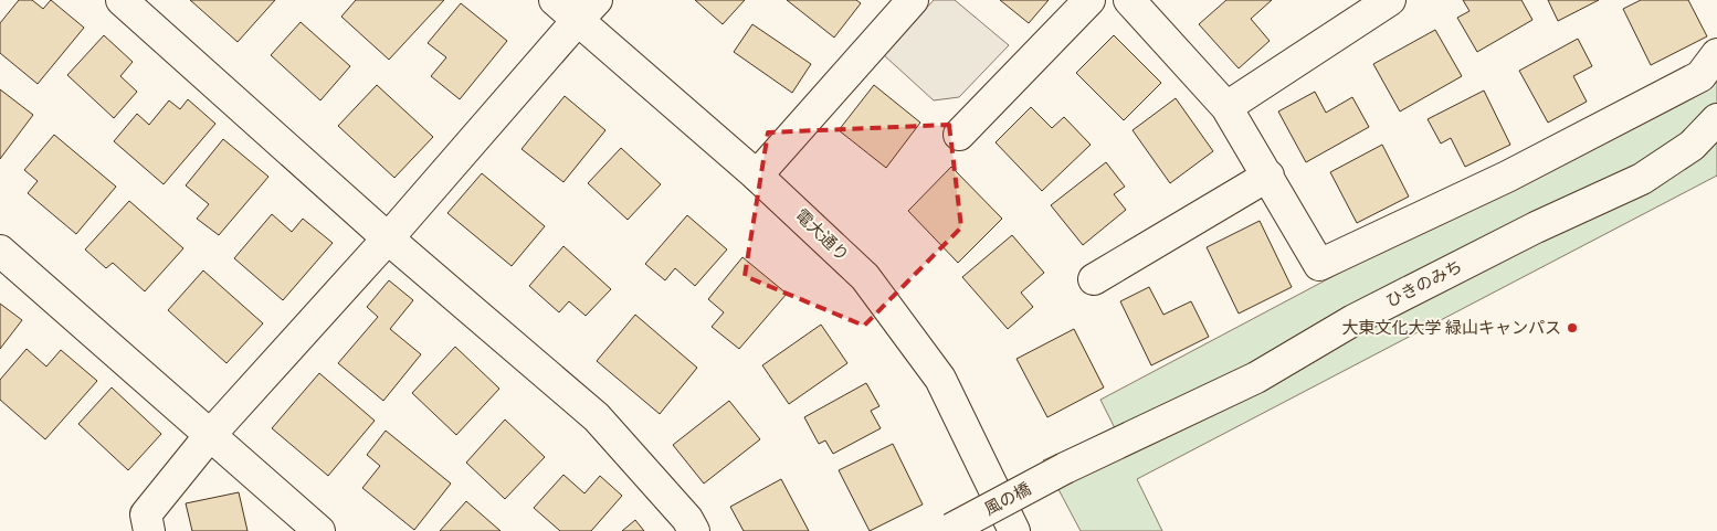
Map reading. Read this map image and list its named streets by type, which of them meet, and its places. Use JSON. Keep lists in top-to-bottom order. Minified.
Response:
{"streets":{"street":["電大通り","ひきのみち","風の橋"]},"crossings":[["ひきのみち","風の橋"]],"places":["大東文化大学 緑山キャンパス"]}
